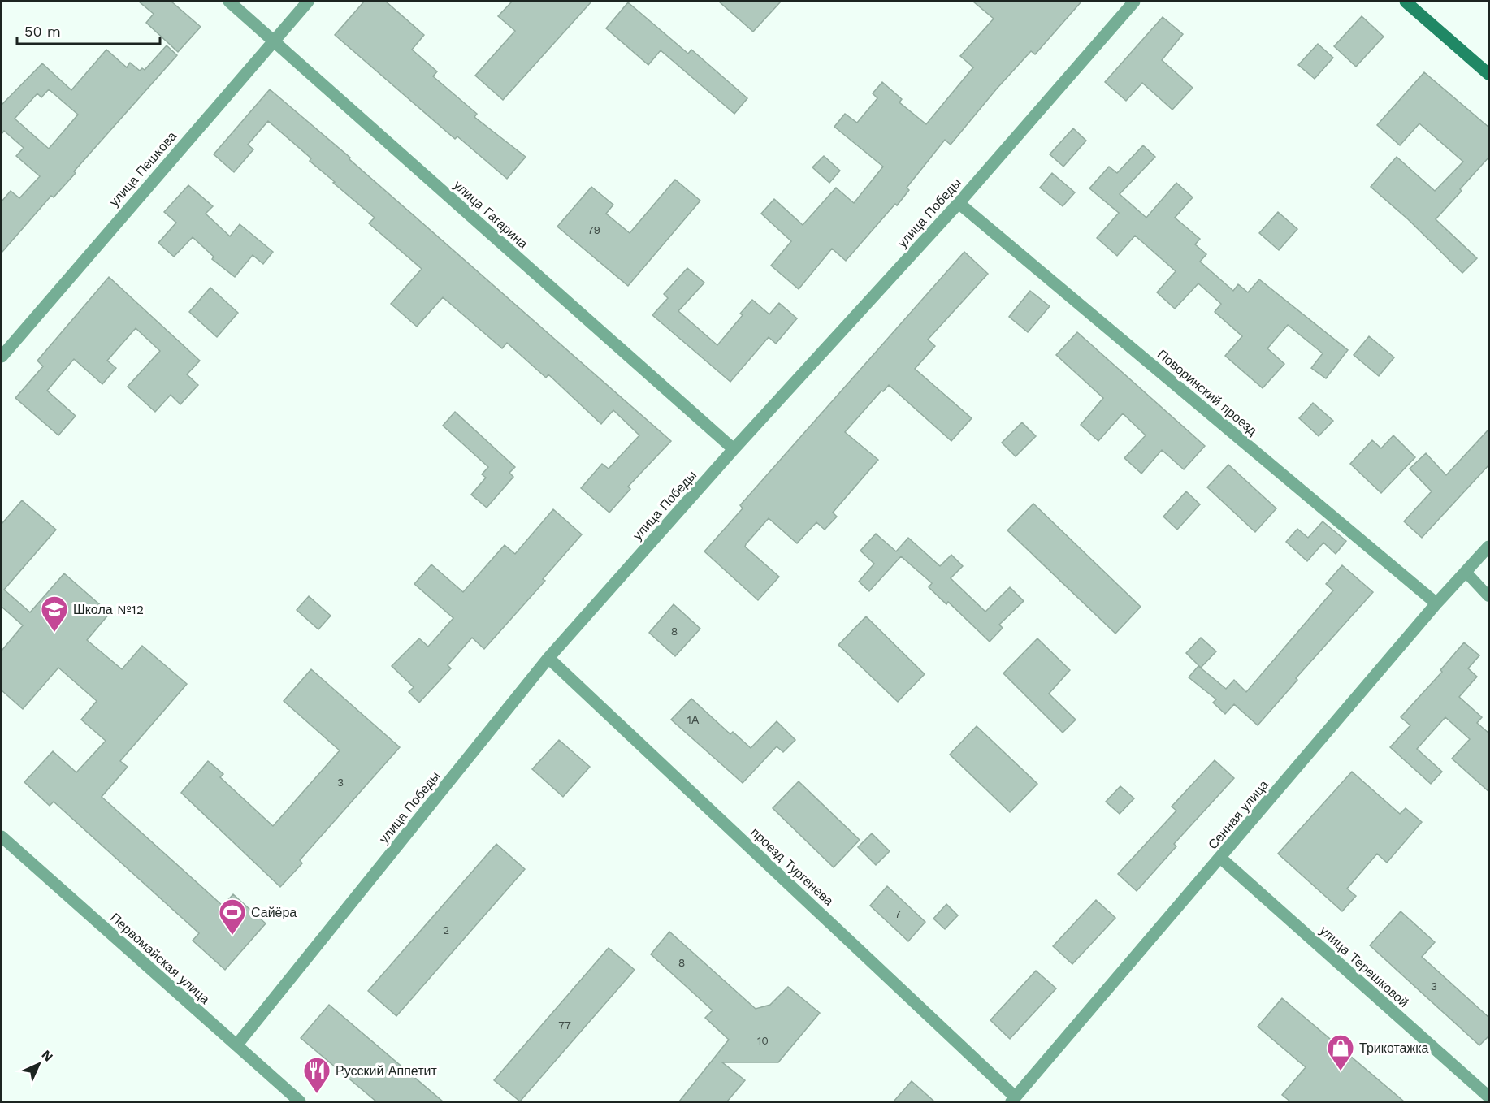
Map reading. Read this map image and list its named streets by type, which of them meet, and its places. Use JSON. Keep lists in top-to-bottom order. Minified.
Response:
{"streets":{"street":["улица Пешкова","улица Победы","улица Гагарина","Поворинский проезд","Сенная улица","проезд Тургенева","Первомайская улица","улица Терешковой"]},"crossings":[["улица Пешкова","улица Гагарина"],["улица Победы","улица Гагарина"],["улица Победы","Поворинский проезд"],["улица Победы","проезд Тургенева"],["улица Победы","Первомайская улица"],["Поворинский проезд","Сенная улица"],["Сенная улица","проезд Тургенева"],["Сенная улица","улица Терешковой"]],"places":{"school or university":["Школа №12"],"sports":["Сайёра"],"shop":["Трикотажка"],"restaurant":["Русский Аппетит"]},"house_numbers":["79","8","1А","3","7","2","8","3","77","10"],"scale_bar":"50 m","north":"top right"}
